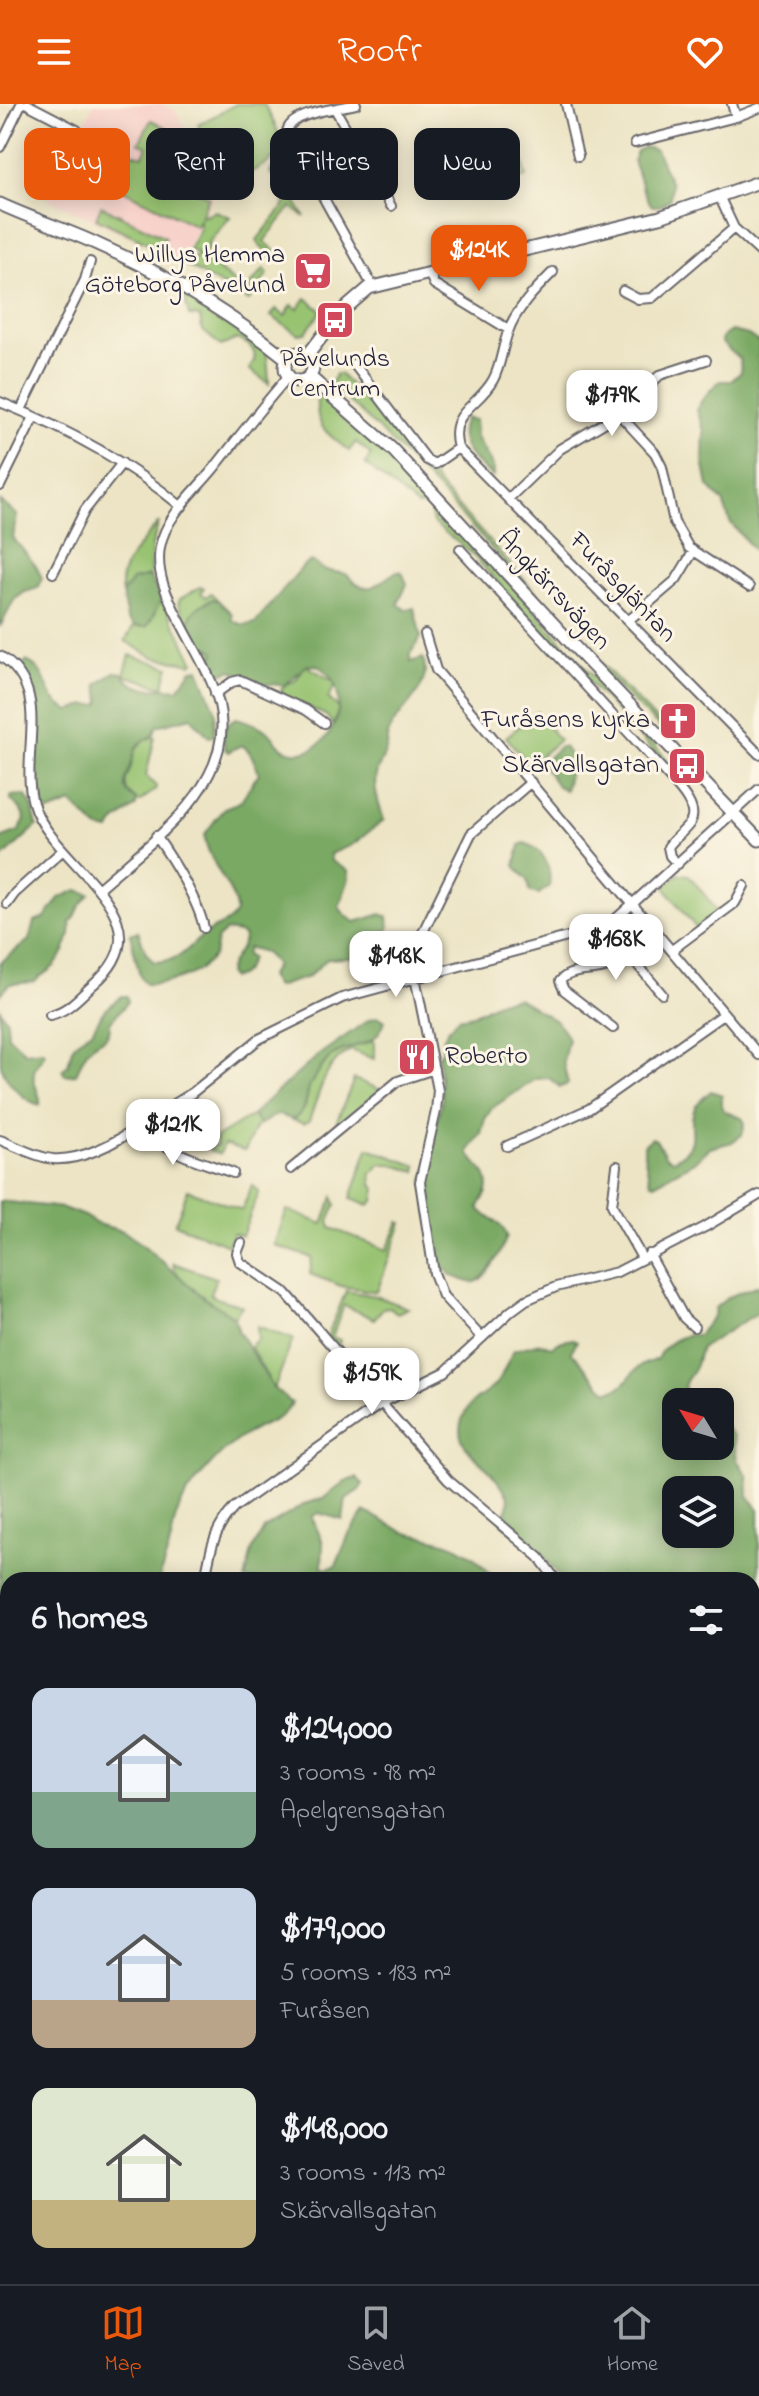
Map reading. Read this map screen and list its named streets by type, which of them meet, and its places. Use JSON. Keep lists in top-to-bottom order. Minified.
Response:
{"streets":{"street":["Furåsgläntan","Ängkärrsvägen"]},"places":{"supermarket":["Willys Hemma Göteborg Påvelund"],"bus stop":["Påvelunds Centrum","Skärvallsgatan"],"church":["Furåsens kyrka"],"restaurant":["Roberto"]},"north":"top left","page":{"header":"Roofr","chip":["Buy","Rent","Filters","New"],"price":["$124K","$179K","$168K","$148K","$121K","$159K"],"heading":"6 homes","list":[{"name":"$124,000","note":"3 rooms · 98 m² · Apelgrensgatan"},{"name":"$179,000","note":"5 rooms · 183 m² · Furåsen"},{"name":"$148,000","note":"3 rooms · 113 m² · Skärvallsgatan"}],"tabs":["Map","Saved","Home"]}}
